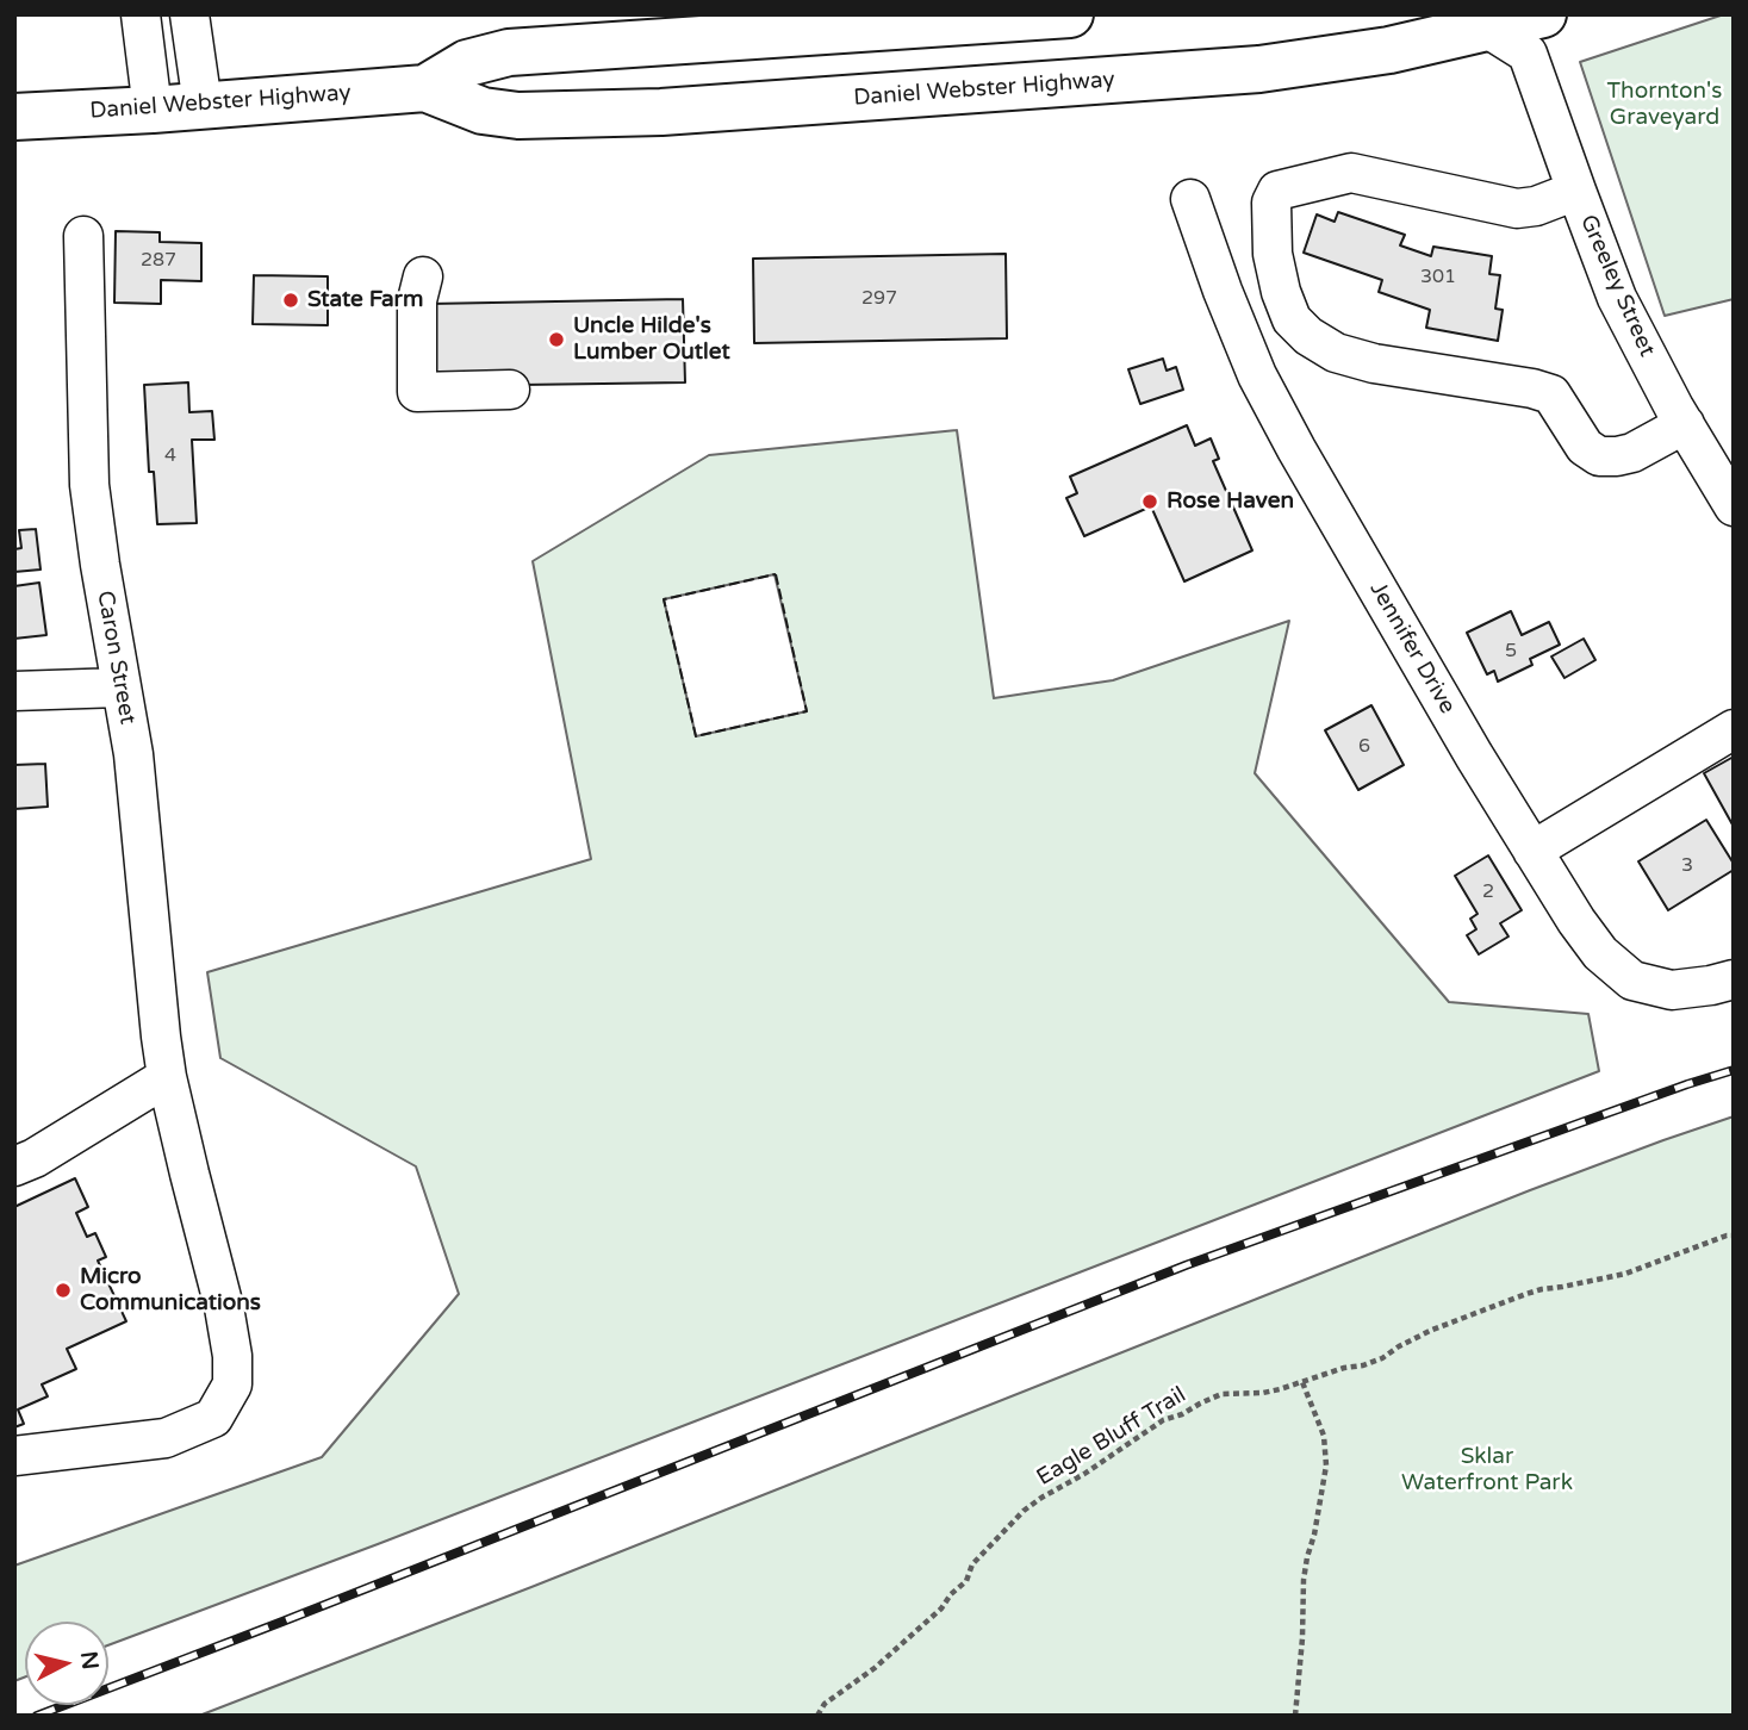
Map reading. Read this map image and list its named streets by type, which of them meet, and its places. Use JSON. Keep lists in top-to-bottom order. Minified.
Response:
{"streets":{"main road":["Daniel Webster Highway"],"street":["Greeley Street","Jennifer Drive","Caron Street"],"path":["Eagle Bluff Trail"]},"crossings":[["Daniel Webster Highway","Greeley Street"]],"parks":["Thornton's Graveyard","Sklar Waterfront Park"],"places":["State Farm","Uncle Hilde's Lumber Outlet","Rose Haven","Micro Communications"],"house_numbers":["287","301","297","4","5","6","3","2"],"north":"right"}
